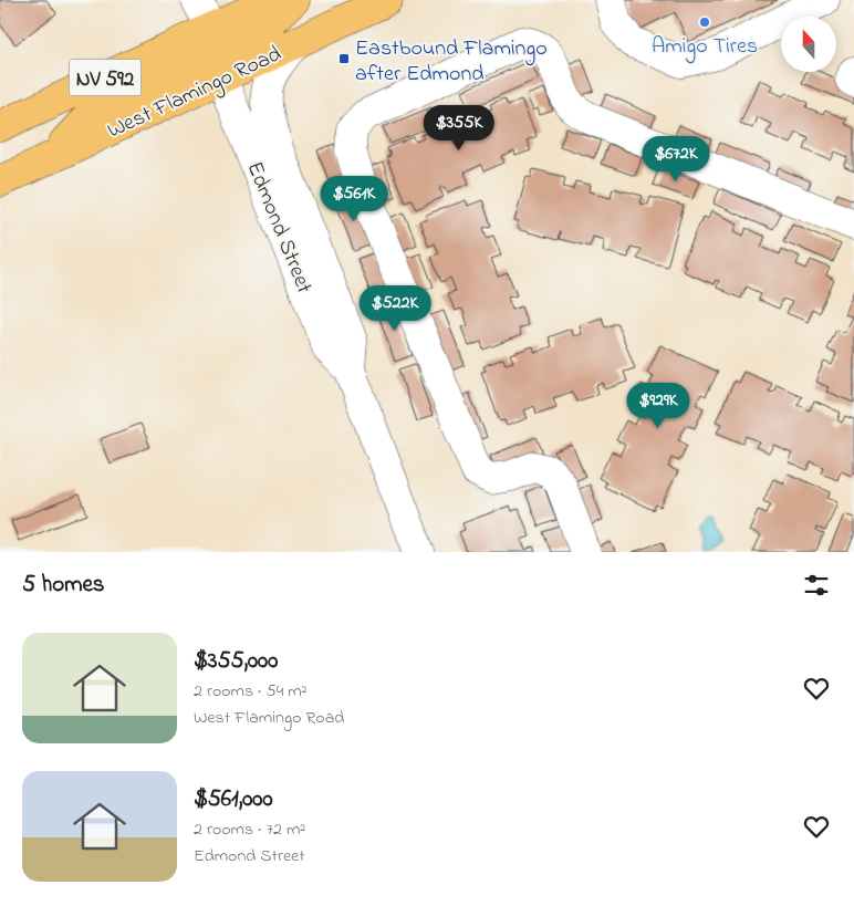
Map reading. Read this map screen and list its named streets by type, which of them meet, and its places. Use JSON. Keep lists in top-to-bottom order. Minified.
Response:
{"streets":{"main road":["NV 592","West Flamingo Road"],"street":["Edmond Street"]},"crossings":[["West Flamingo Road","Edmond Street"]],"places":{"other":["Amigo Tires"],"transit":["Eastbound Flamingo after Edmond"]},"north":"top","page":{"price":["$355K","$672K","$561K","$522K","$929K"],"heading":"5 homes","list":[{"name":"$355,000","note":"2 rooms · 54 m² · West Flamingo Road"},{"name":"$561,000","note":"2 rooms · 72 m² · Edmond Street"}]}}
